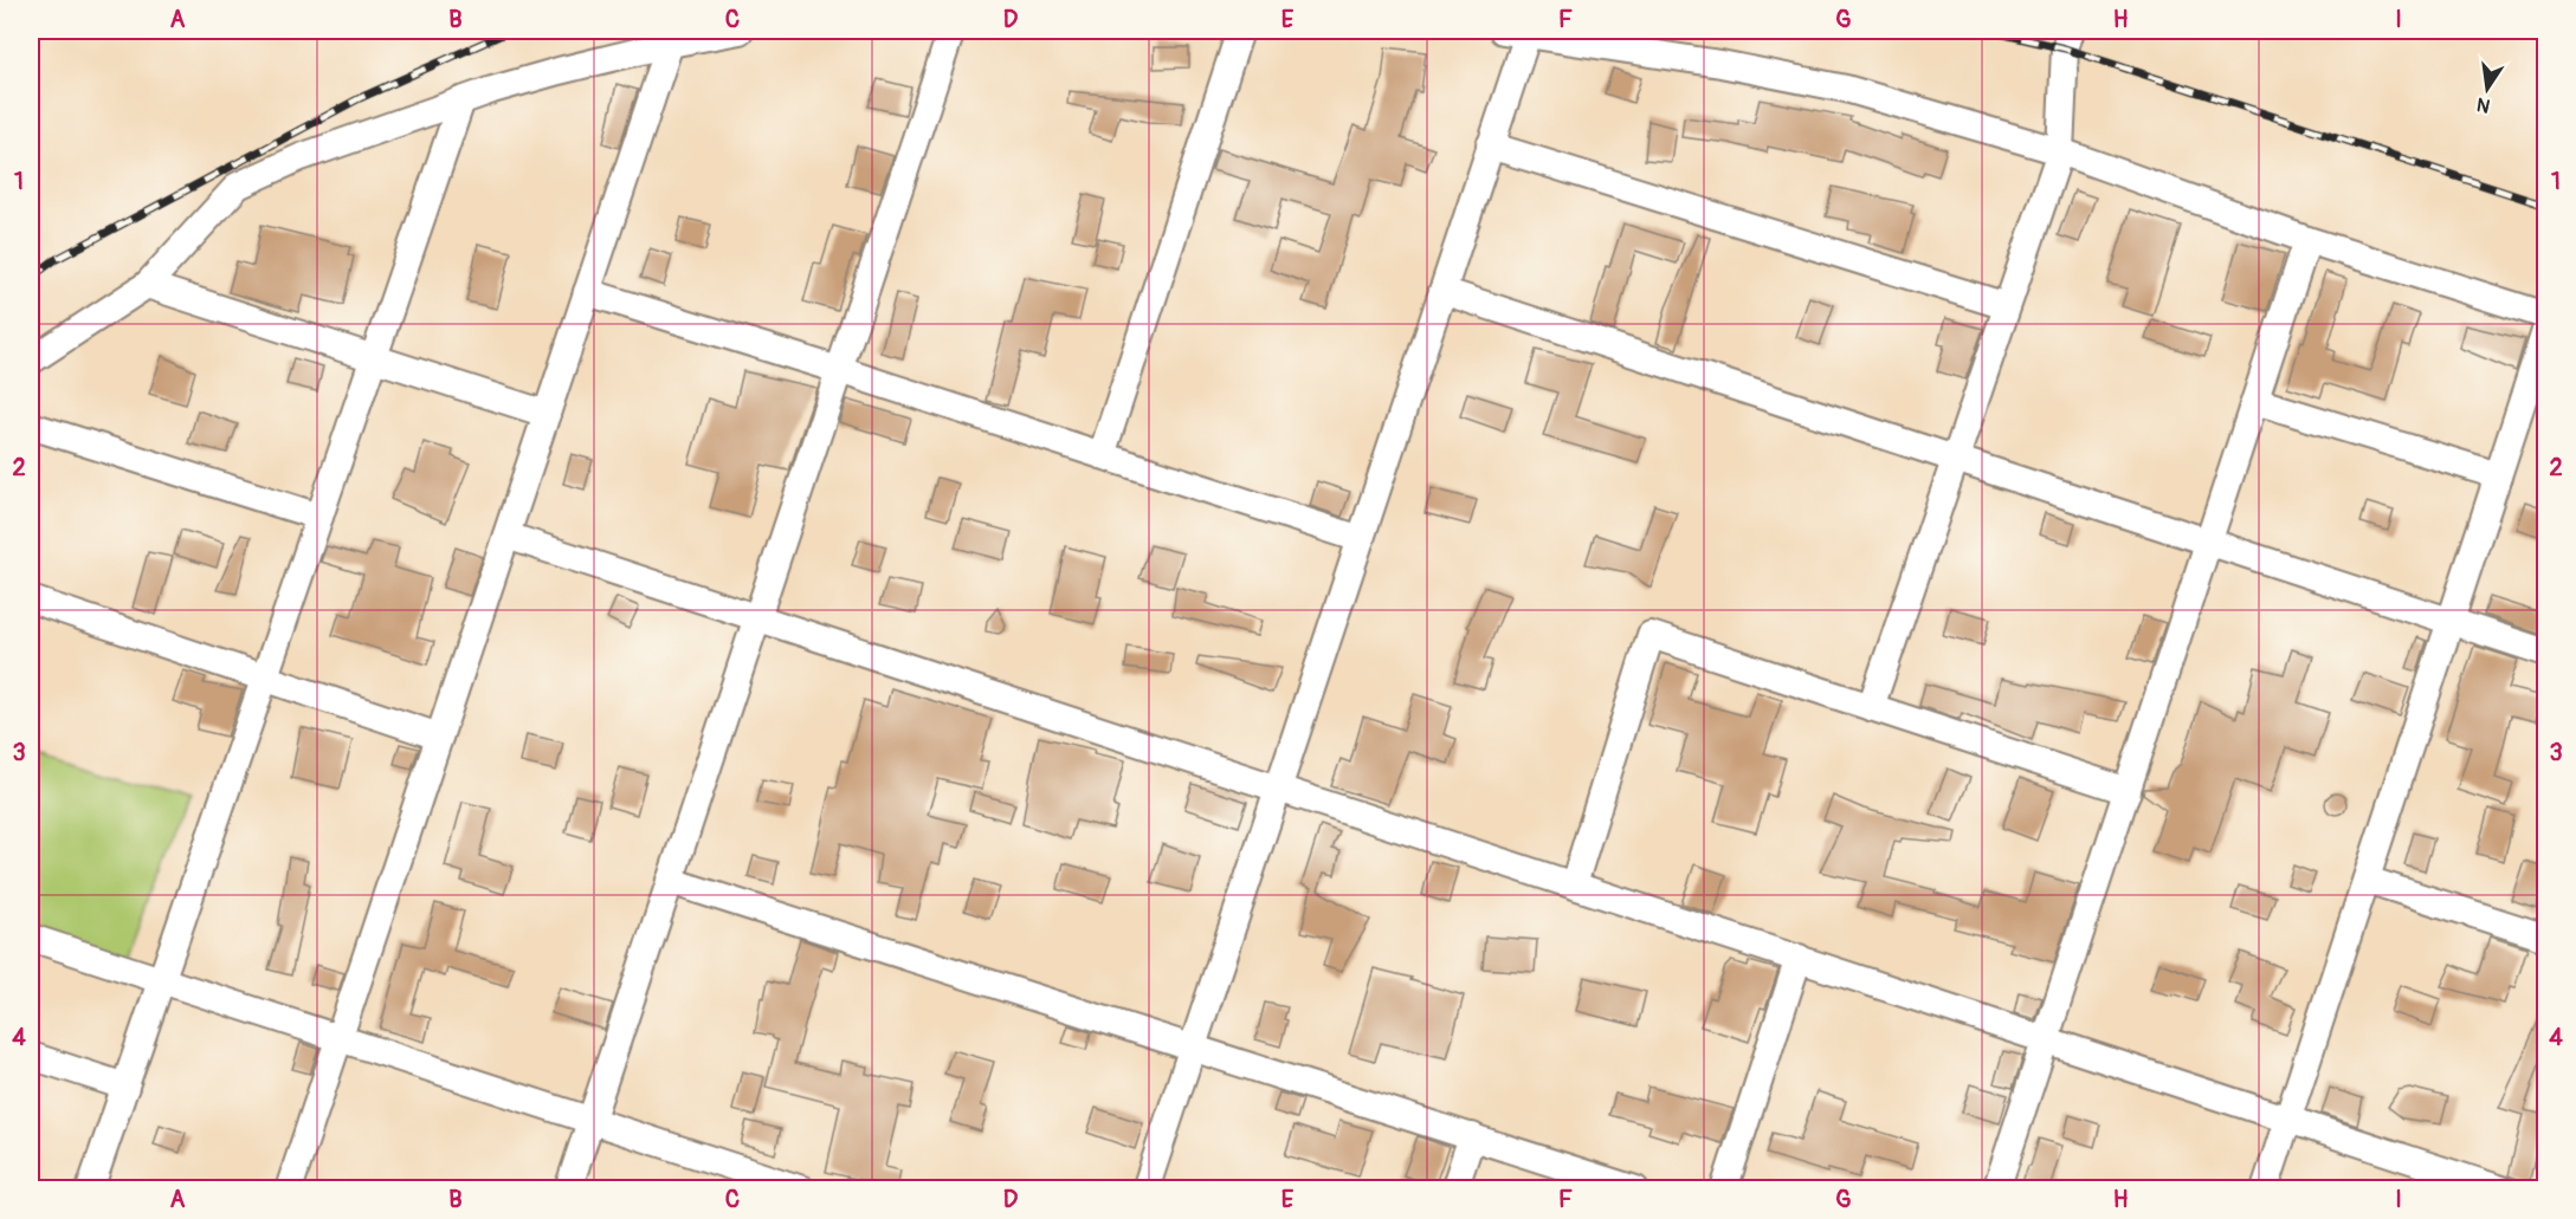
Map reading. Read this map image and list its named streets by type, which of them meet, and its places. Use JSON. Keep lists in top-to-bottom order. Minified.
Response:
{"north":"bottom","grid":{"columns":["A","B","C","D","E","F","G","H","I"],"rows":["1","2","3","4"]}}
